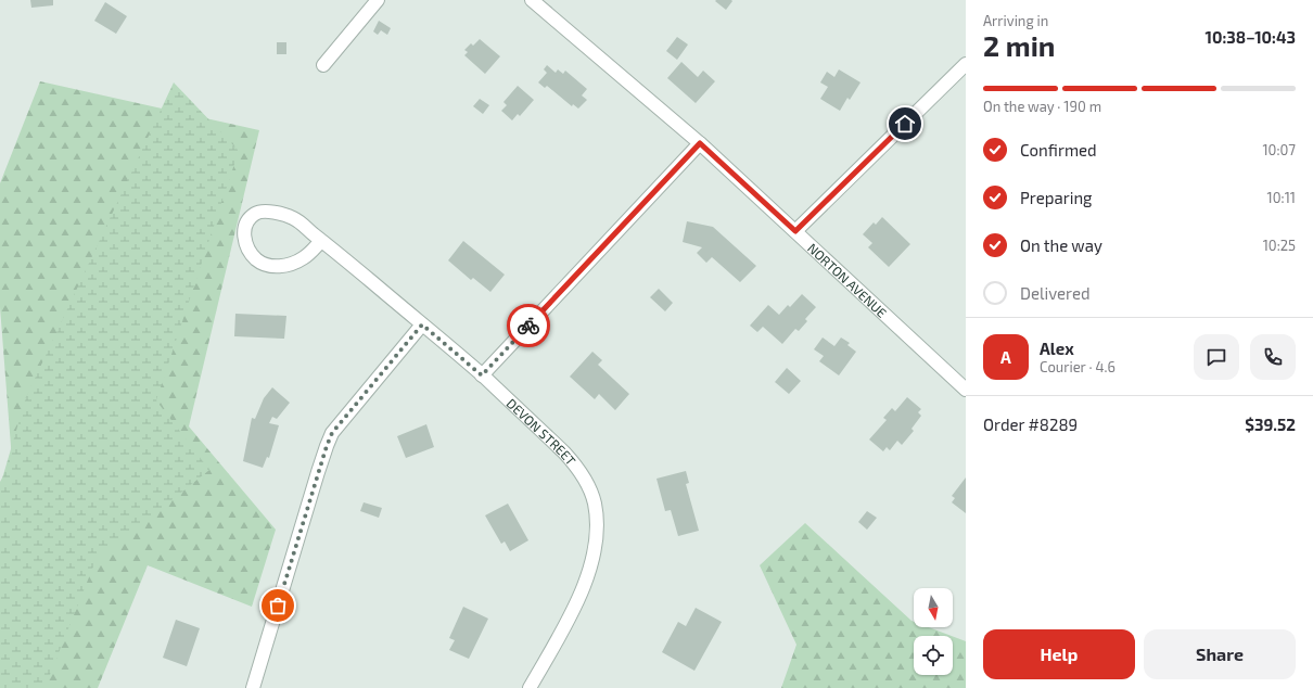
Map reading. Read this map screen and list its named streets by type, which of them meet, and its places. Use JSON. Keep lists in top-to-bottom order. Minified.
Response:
{"streets":{"street":["NORTON AVENUE","DEVON STREET"]},"north":"bottom","page":{"heading":["2 min","Arriving in","10:38–10:43"],"panel":["Alex","Courier · 4.6","Order #8289","$39.52"],"bar":"On the way · 190 m","list":[["Confirmed","10:07"],["Preparing","10:11"],["On the way","10:25"],"Delivered"],"round":"A","buttons":["Help","Share"]}}
